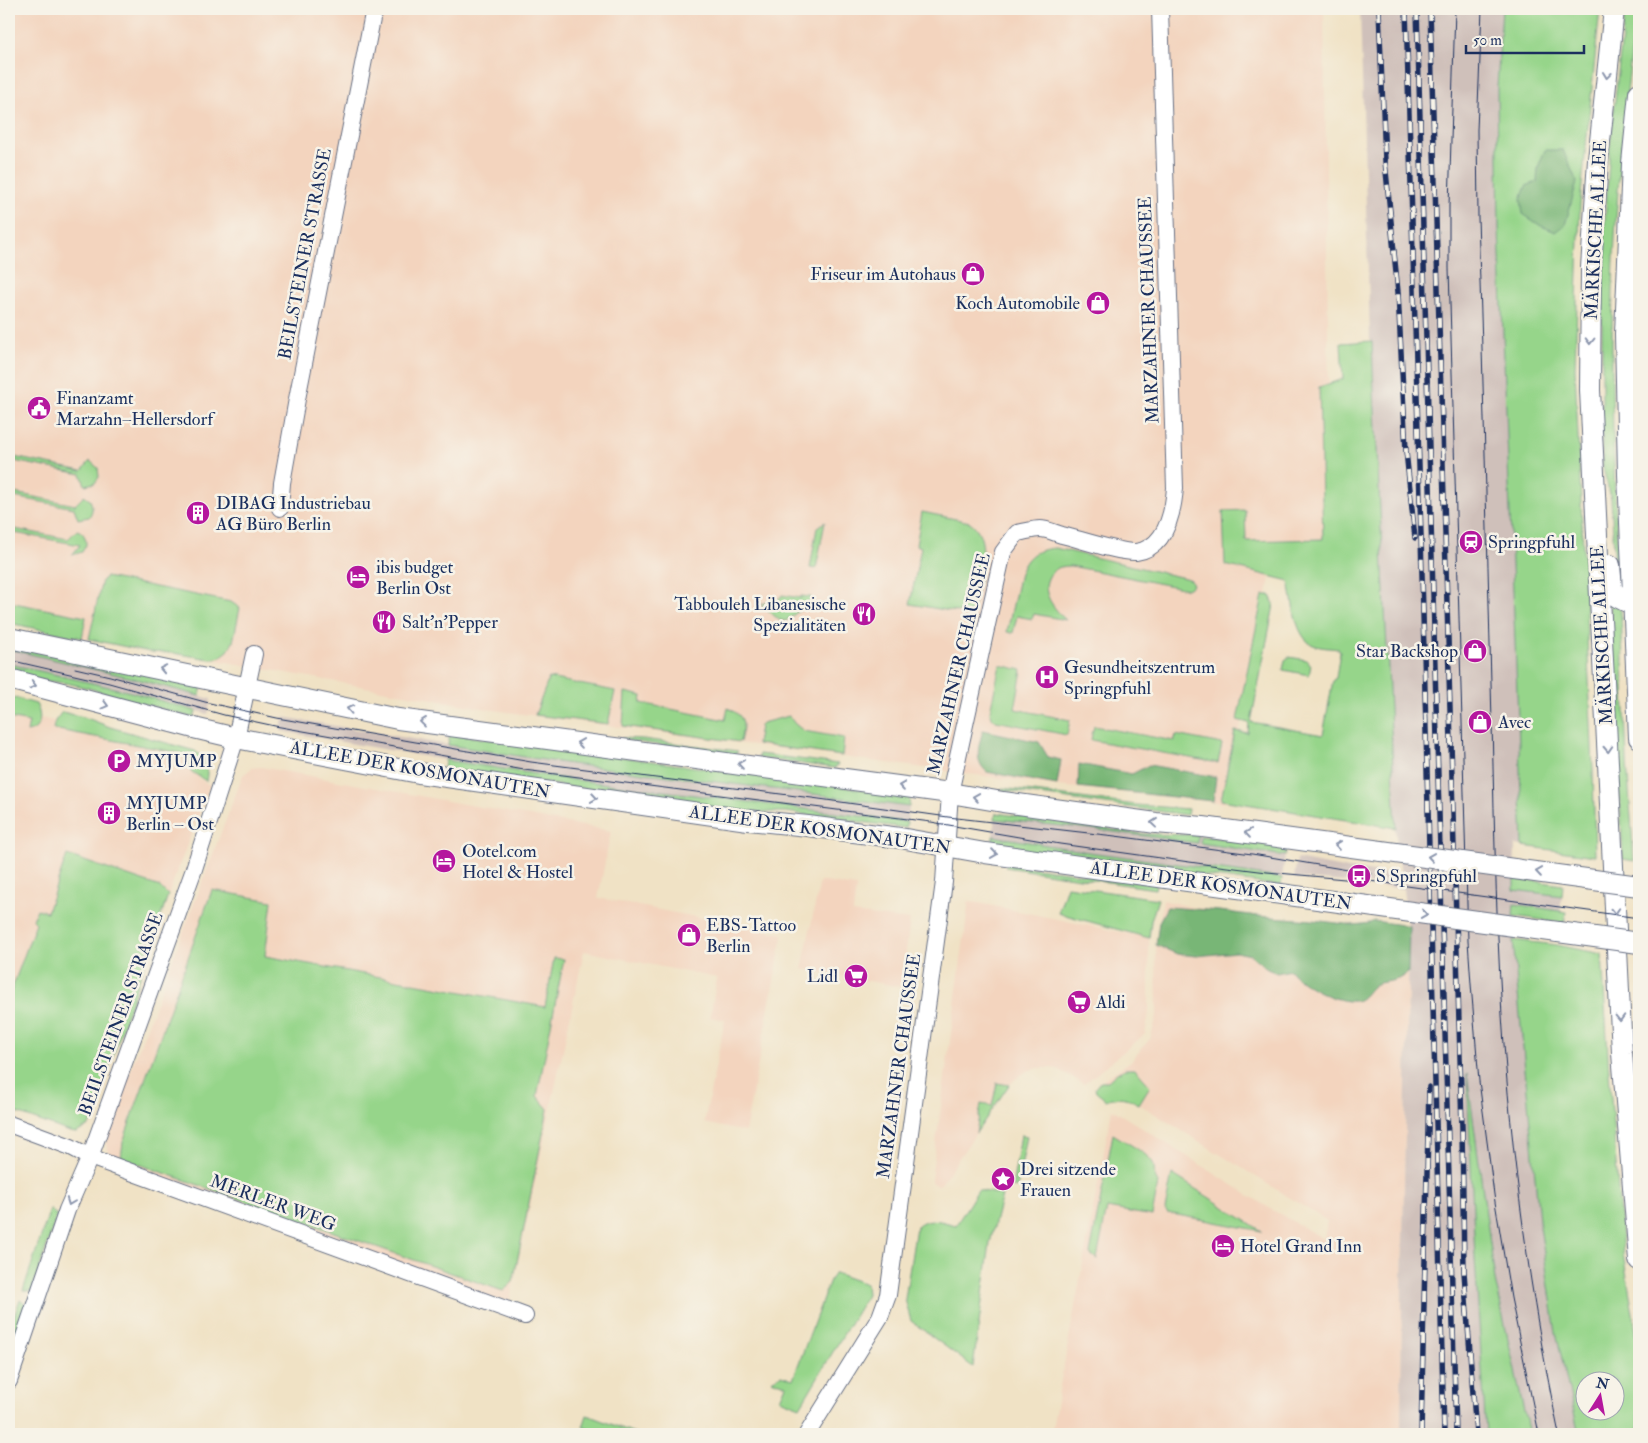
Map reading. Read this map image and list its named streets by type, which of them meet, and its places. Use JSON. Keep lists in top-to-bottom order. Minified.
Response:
{"streets":{"main road":["MÄRKISCHE ALLEE","ALLEE DER KOSMONAUTEN"],"street":["BEILSTEINER STRASSE","MARZAHNER CHAUSSEE","MERLER WEG"]},"crossings":[["BEILSTEINER STRASSE","ALLEE DER KOSMONAUTEN"],["BEILSTEINER STRASSE","MERLER WEG"],["MARZAHNER CHAUSSEE","ALLEE DER KOSMONAUTEN"]],"places":{"shop":["Friseur im Autohaus","Koch Automobile","Star Backshop","Avec","EBS-Tattoo Berlin"],"public building":["Finanzamt Marzahn–Hellersdorf"],"building":["DIBAG Industriebau AG Büro Berlin","MYJUMP Berlin – Ost"],"station":["Springpfuhl"],"hotel":["ibis budget Berlin Ost","Ootel.com Hotel & Hostel","Hotel Grand Inn"],"restaurant":["Tabbouleh Libanesische Spezialitäten","Salt'n'Pepper"],"hospital":["Gesundheitszentrum Springpfuhl"],"parking":["MYJUMP"],"bus stop":["S Springpfuhl"],"supermarket":["Lidl","Aldi"],"place":["Drei sitzende Frauen"]},"scale_bar":"50 m","north":"top"}
